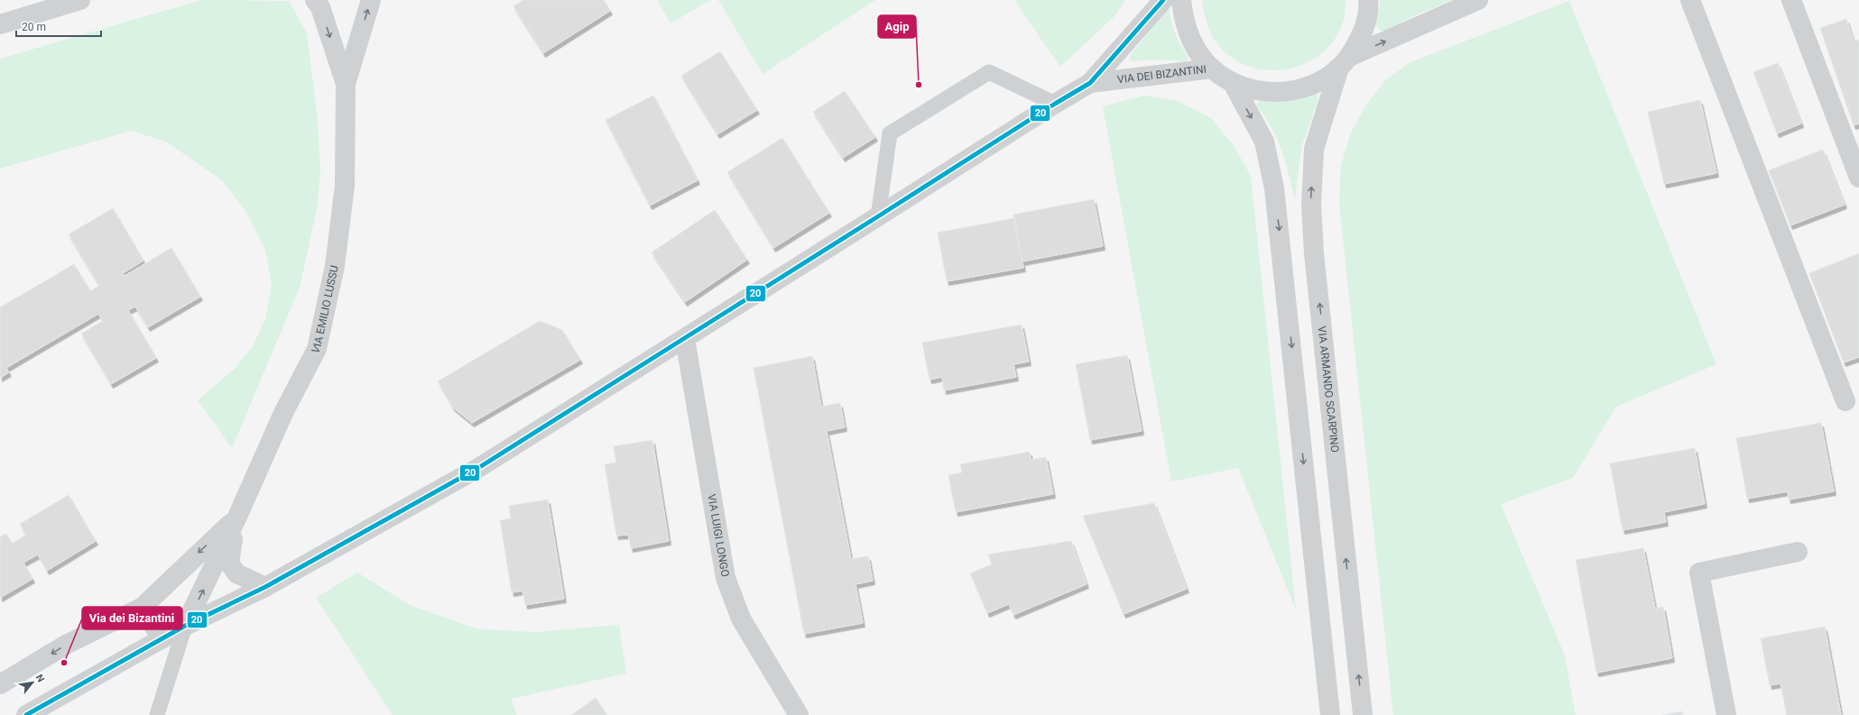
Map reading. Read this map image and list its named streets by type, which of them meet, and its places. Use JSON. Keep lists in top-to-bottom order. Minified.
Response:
{"streets":{"street":["VIA DEI BIZANTINI","VIA EMILIO LUSSU","VIA ARMANDO SCARPINO","VIA LUIGI LONGO"]},"crossings":[["VIA DEI BIZANTINI","VIA EMILIO LUSSU"],["VIA DEI BIZANTINI","VIA LUIGI LONGO"]],"places":["Agip","Via dei Bizantini"],"lines":["transit line 20"],"scale_bar":"20 m","north":"top right"}
